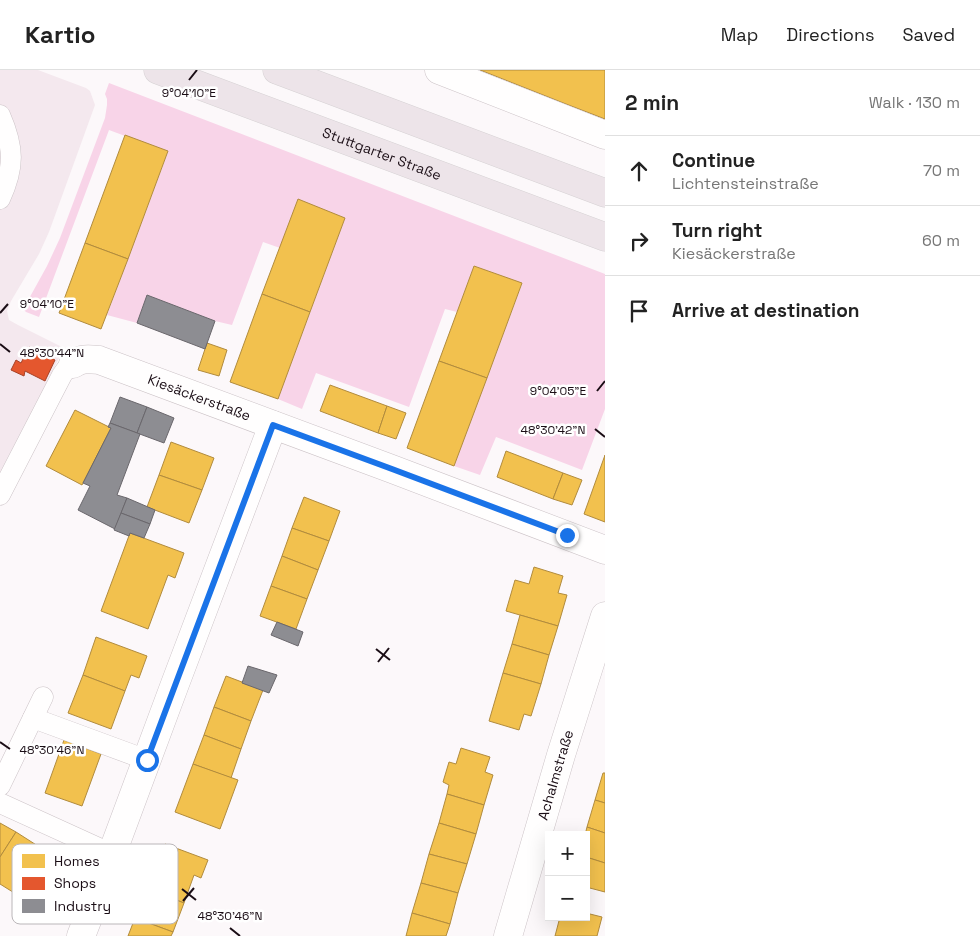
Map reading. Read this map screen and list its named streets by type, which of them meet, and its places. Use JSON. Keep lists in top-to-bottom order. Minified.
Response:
{"streets":{"main road":["Stuttgarter Straße"],"street":["Kiesäckerstraße","Achalmstraße"]},"legend":["Homes","Shops","Industry"],"page":{"header":"Kartio","nav":["Map","Directions","Saved"],"heading":["2 min","Walk · 130 m"],"list":[["Continue","Lichtensteinstraße","70 m"],["Turn right","Kiesäckerstraße","60 m"],"Arrive at destination"],"map_buttons":["+","−"]},"coordinates":["9°04'10\"E","48°30'44\"N","9°04'05\"E","48°30'42\"N","48°30'46\"N"]}
